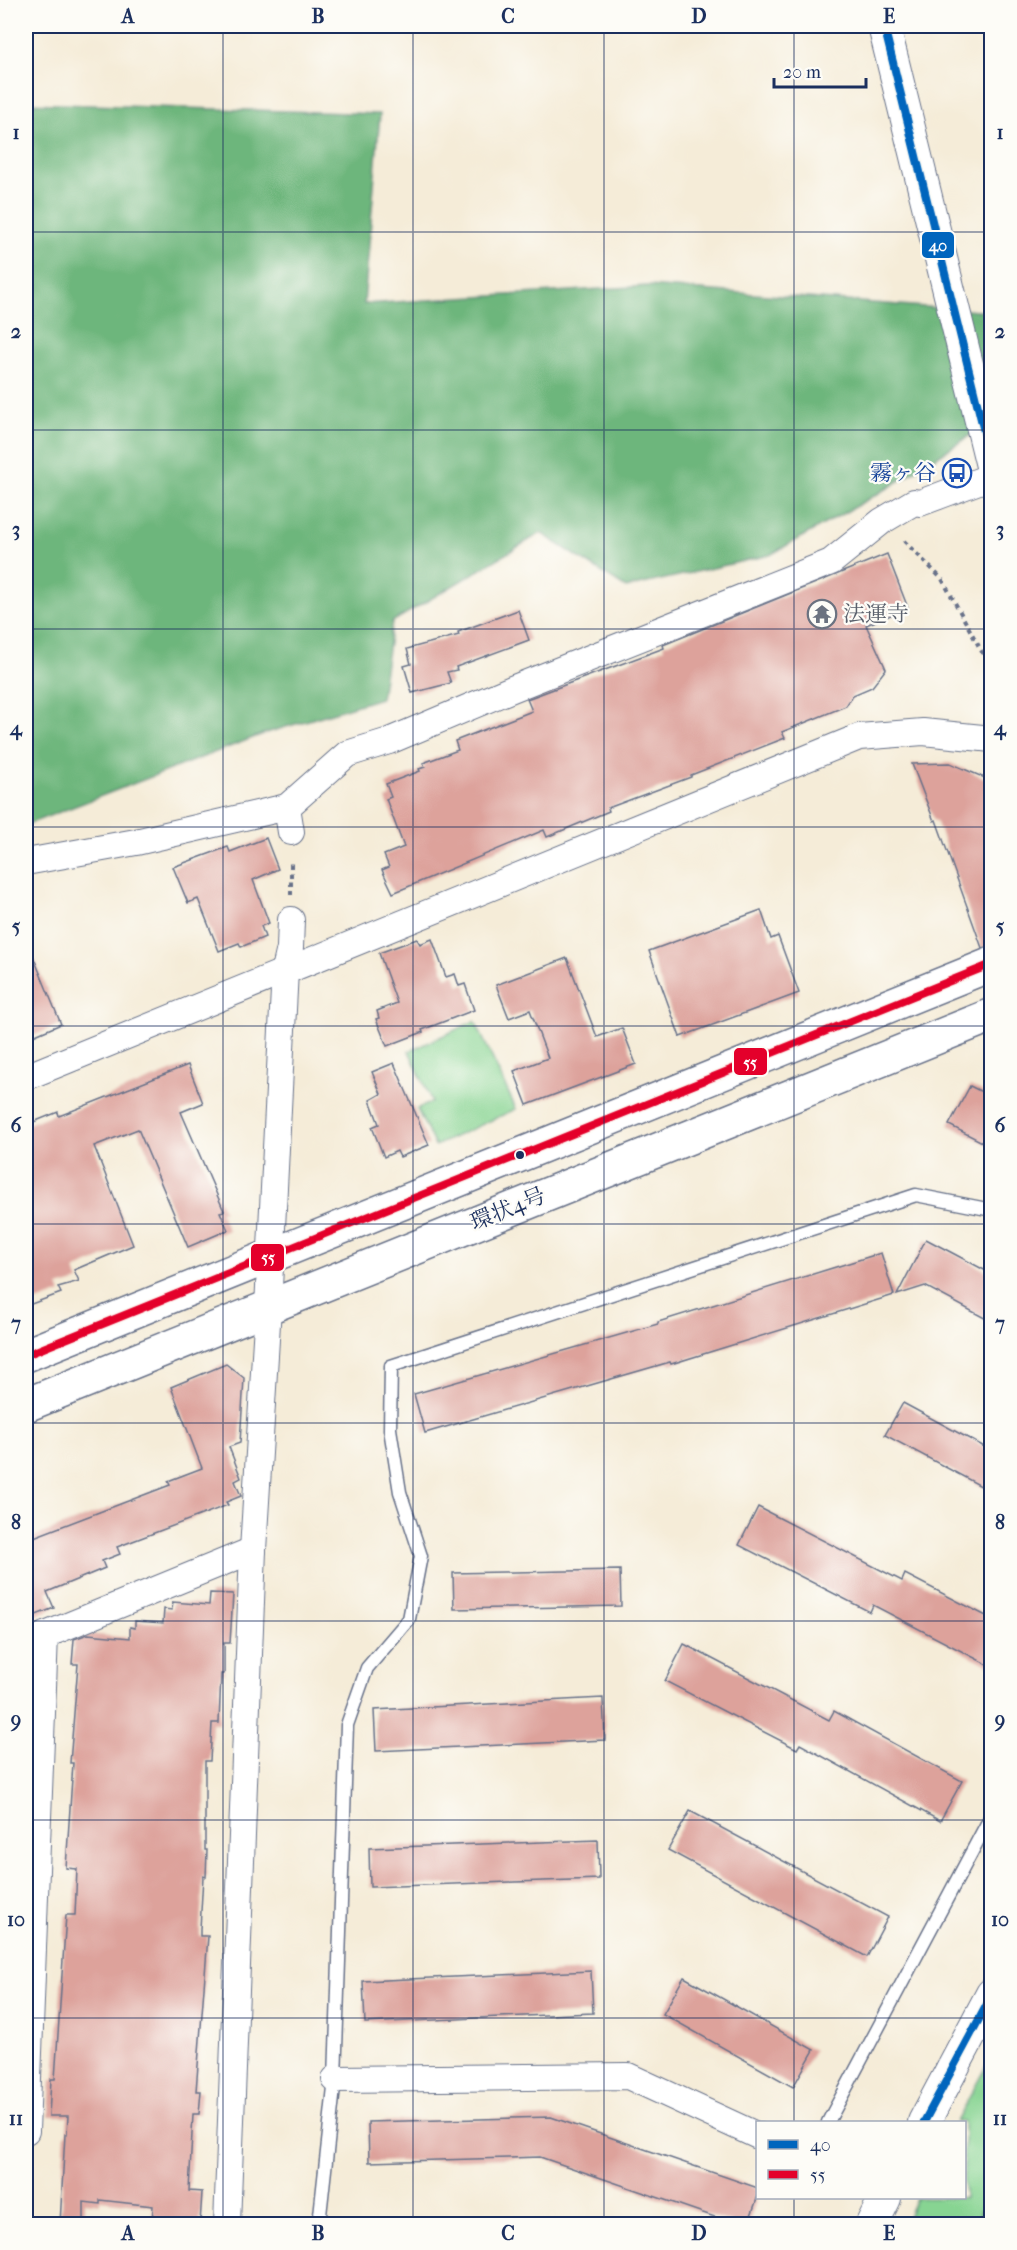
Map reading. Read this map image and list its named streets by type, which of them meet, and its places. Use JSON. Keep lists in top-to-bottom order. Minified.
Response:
{"streets":{"main road":["環状4号"]},"places":{"bus stop":["霧ヶ谷"],"temple":["法運寺"]},"lines":["transit line 40","transit line 55"],"legend":["40","55"],"scale_bar":"20 m","grid":{"columns":["A","B","C","D","E"],"rows":["1","2","3","4","5","6","7","8","9","10","11"]}}
